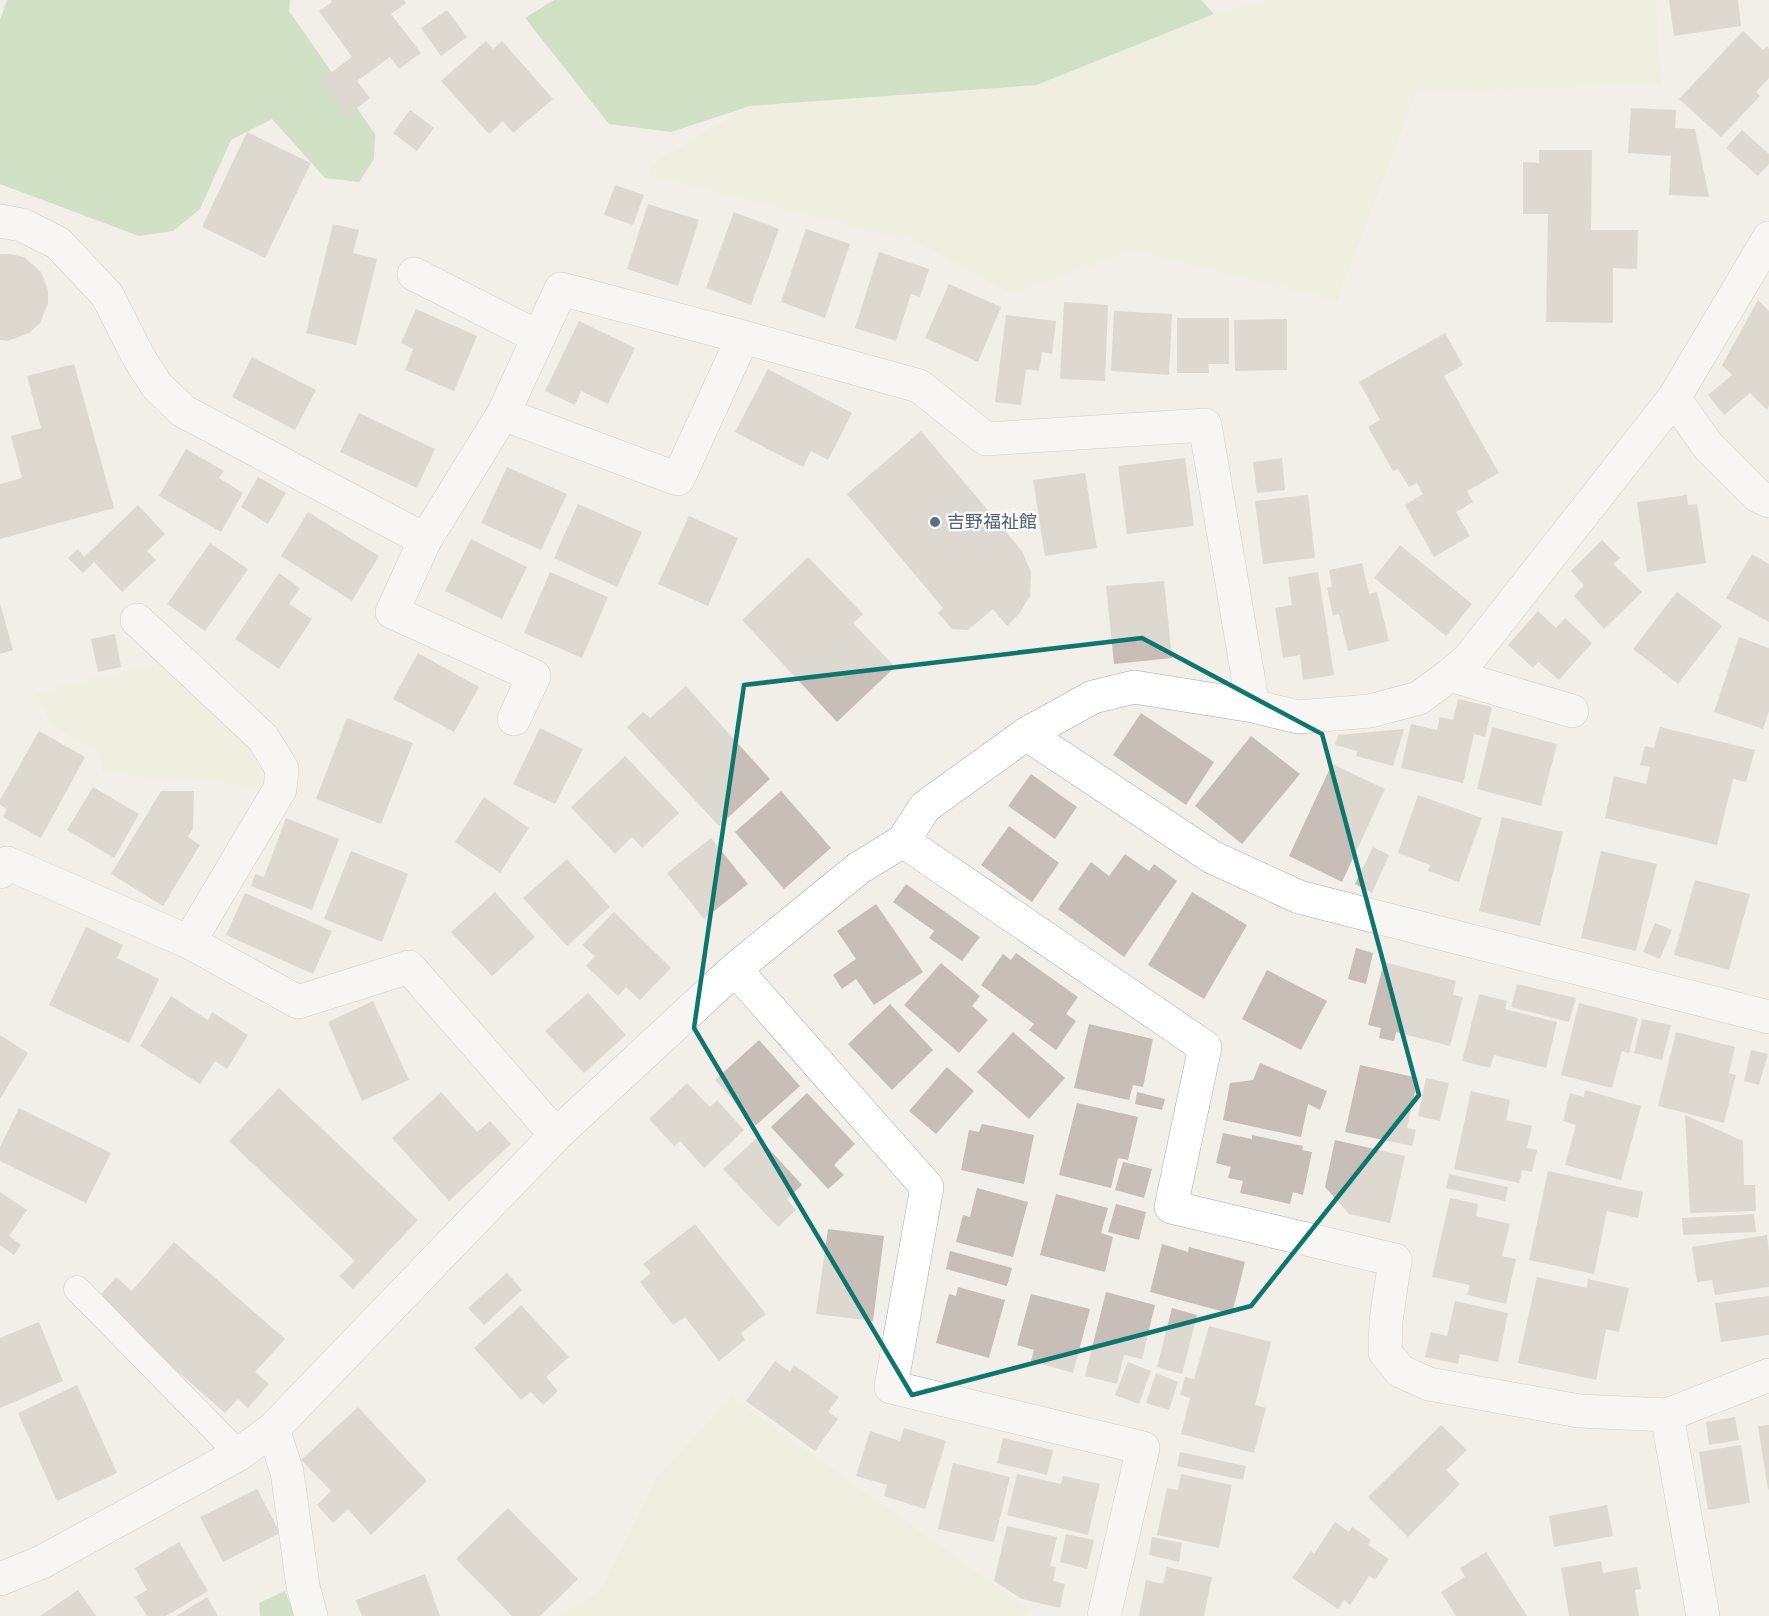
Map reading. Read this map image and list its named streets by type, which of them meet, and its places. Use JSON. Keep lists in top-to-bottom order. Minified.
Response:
{"places":["吉野福祉館"]}
